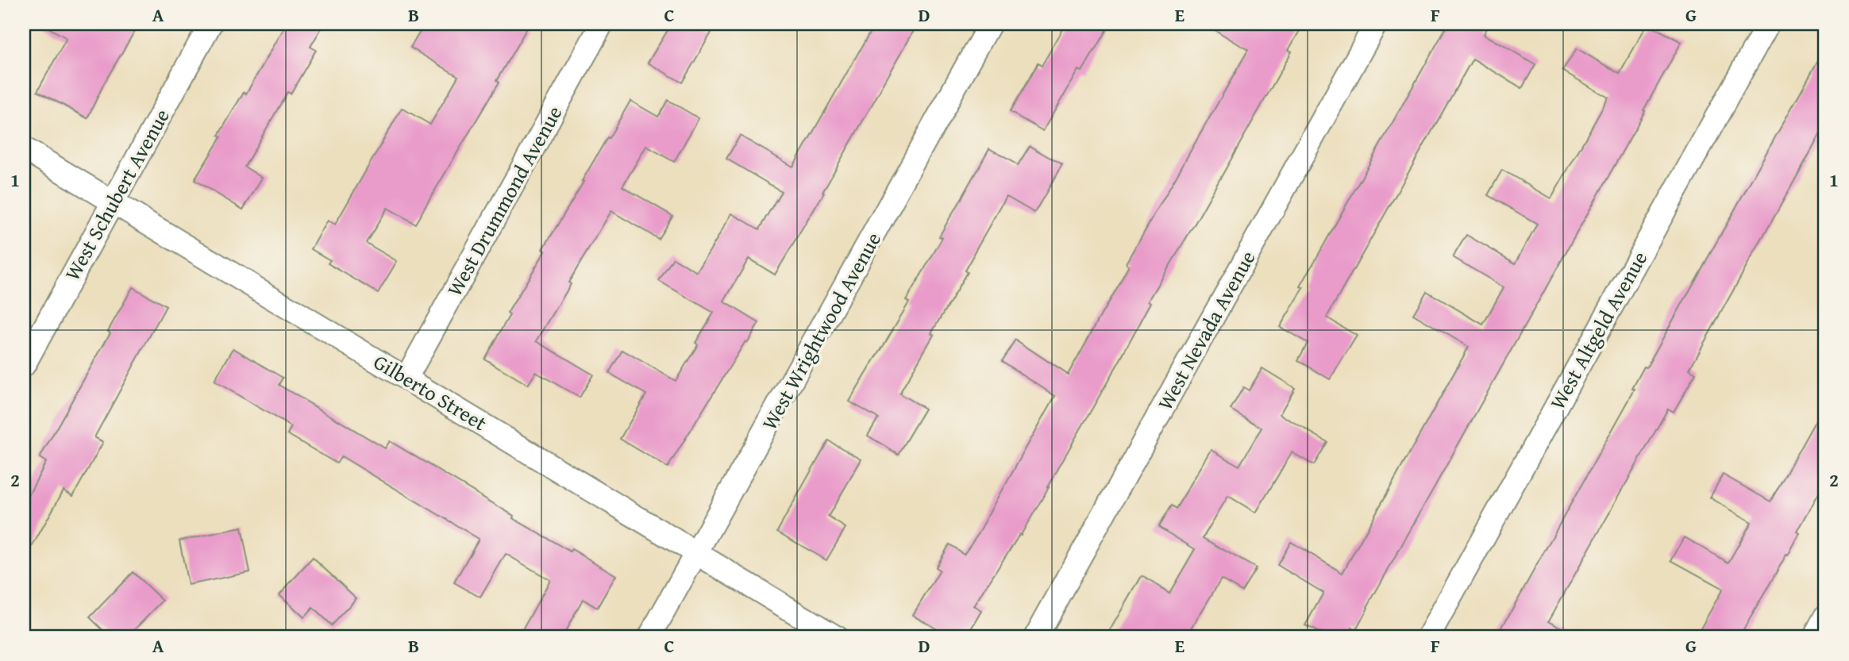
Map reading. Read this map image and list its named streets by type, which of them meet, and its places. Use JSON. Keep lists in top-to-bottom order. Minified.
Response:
{"streets":{"street":["West Schubert Avenue","West Drummond Avenue","West Nevada Avenue","West Altgeld Avenue","West Wrightwood Avenue","Gilberto Street"]},"crossings":[["West Schubert Avenue","Gilberto Street"],["West Drummond Avenue","Gilberto Street"],["West Wrightwood Avenue","Gilberto Street"]],"grid":{"columns":["A","B","C","D","E","F","G"],"rows":["1","2"]}}
